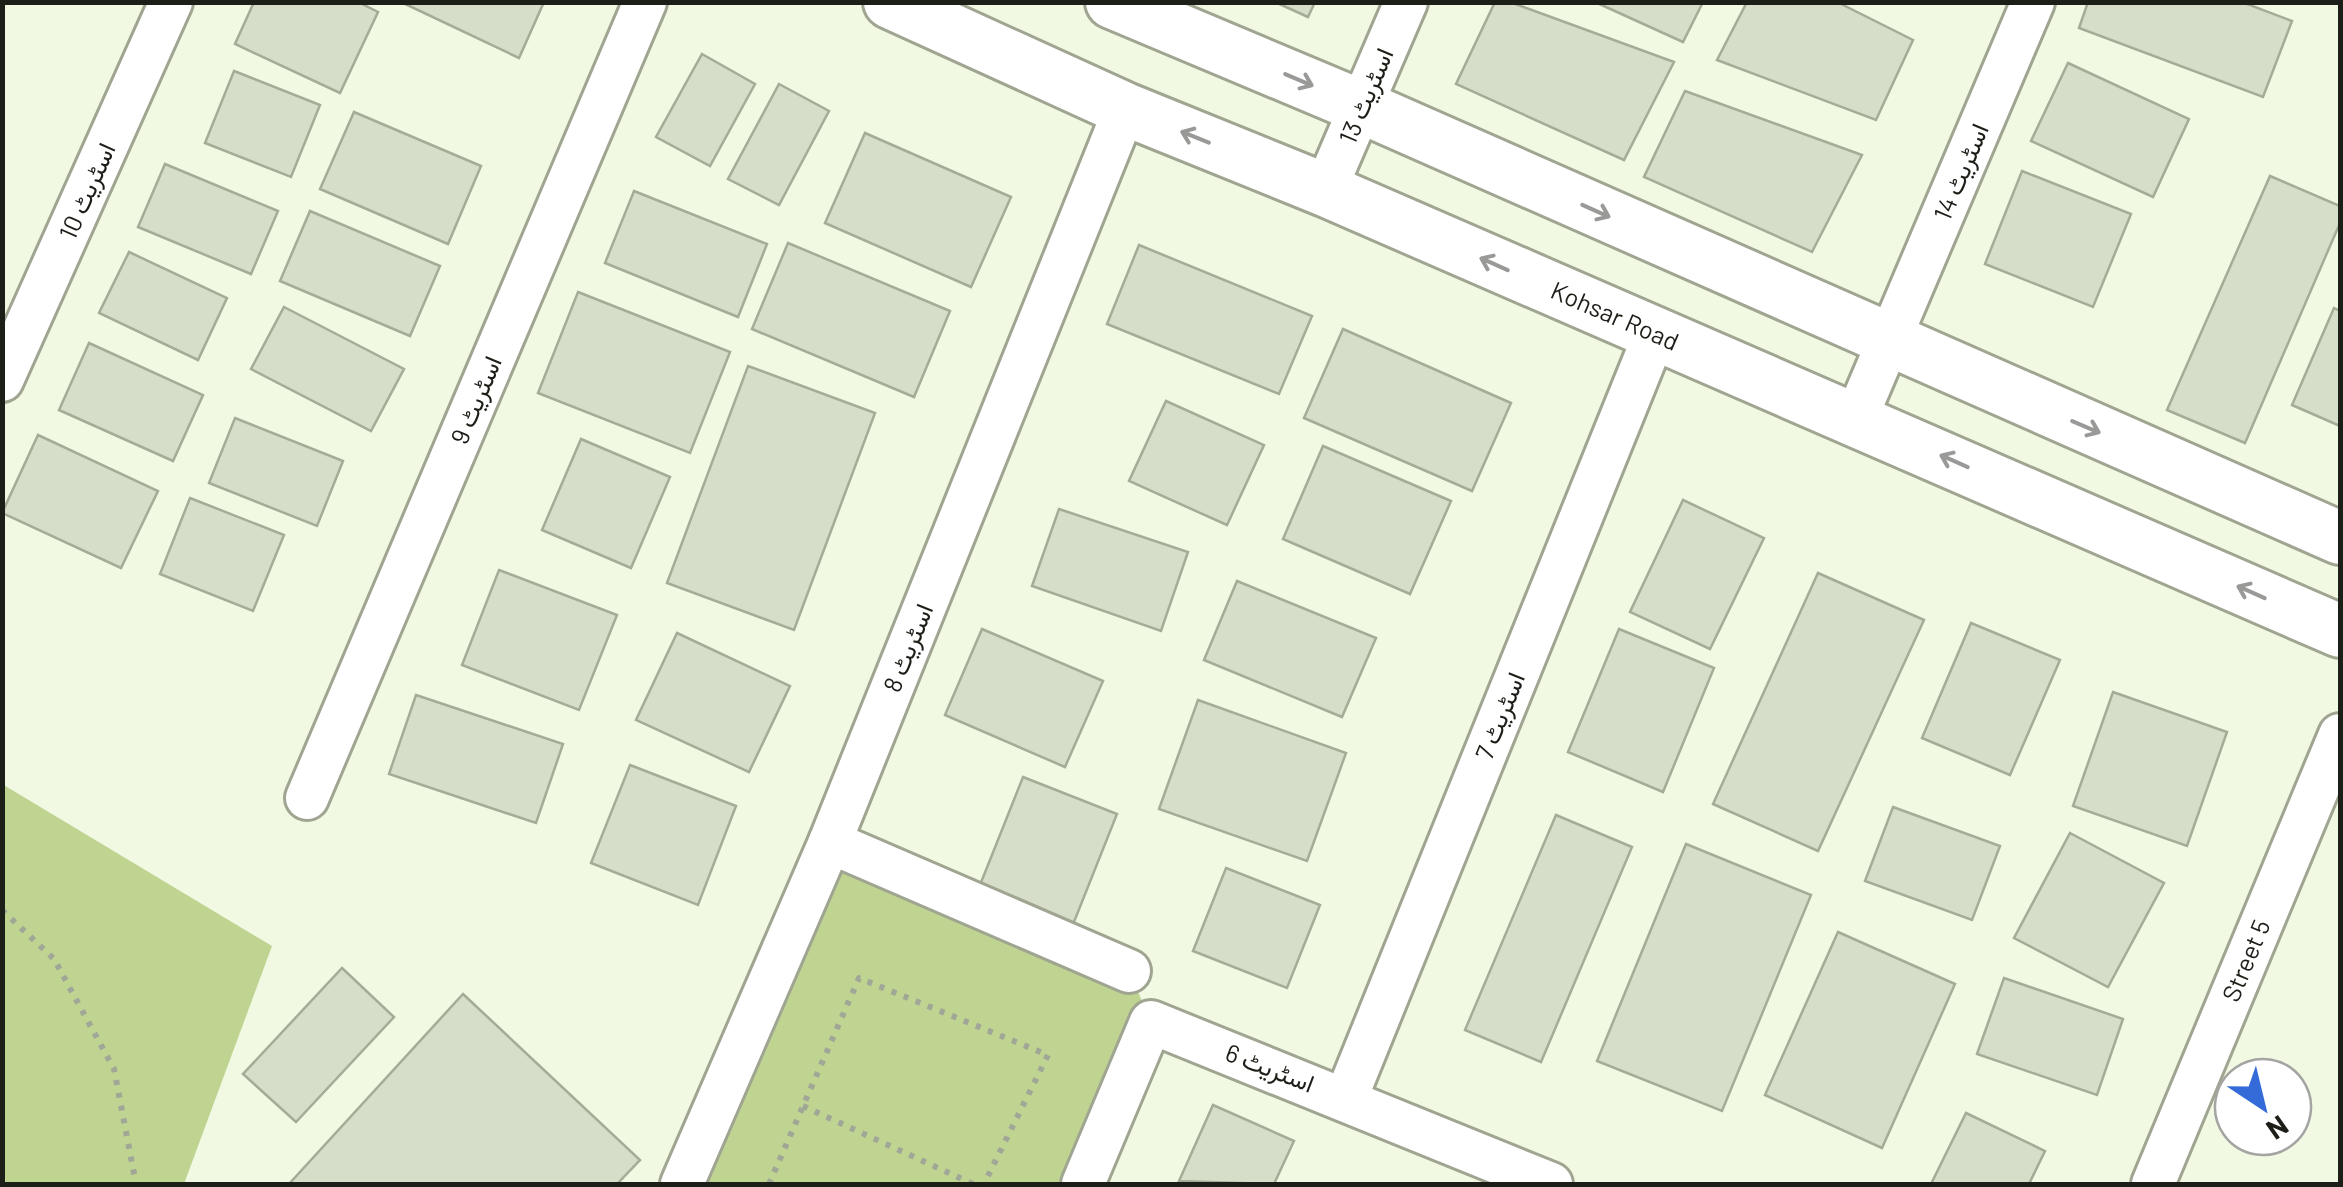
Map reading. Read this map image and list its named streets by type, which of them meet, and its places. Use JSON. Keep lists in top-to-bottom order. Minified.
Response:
{"streets":{"street":["اسٹریٹ 13","اسٹریٹ 14","اسٹریٹ 10","Kohsar Road","اسٹریٹ 9","اسٹریٹ 8","اسٹریٹ 7","Street 5","اسٹریٹ 6"]},"crossings":[["اسٹریٹ 13","Kohsar Road"],["اسٹریٹ 14","Kohsar Road"],["Kohsar Road","اسٹریٹ 8"],["Kohsar Road","اسٹریٹ 7"],["اسٹریٹ 7","اسٹریٹ 6"]],"north":"bottom right"}
